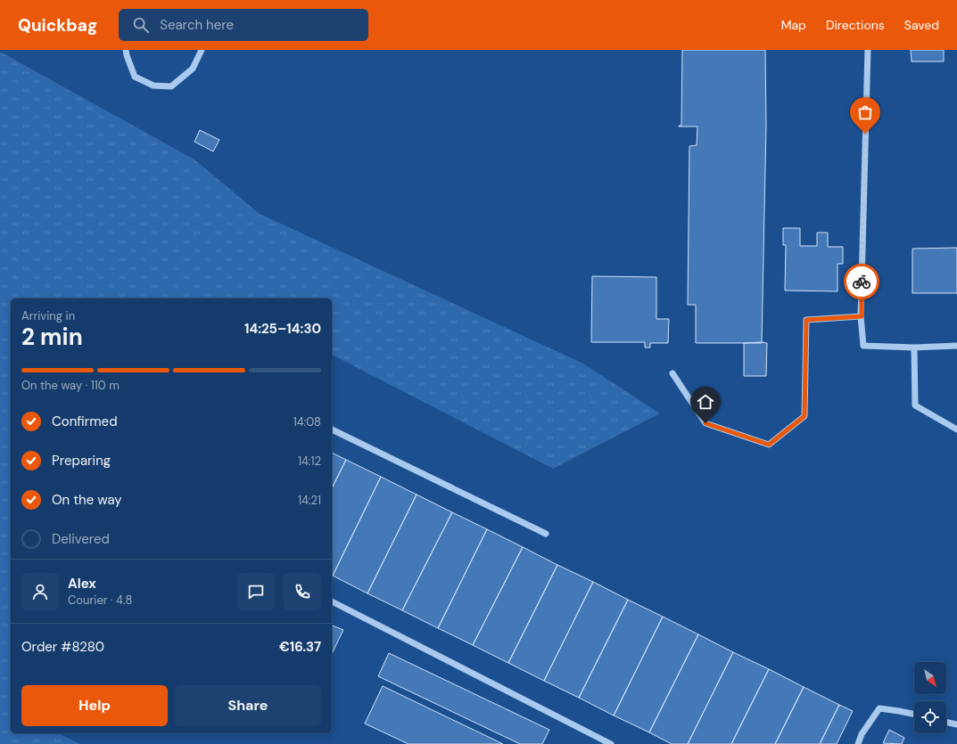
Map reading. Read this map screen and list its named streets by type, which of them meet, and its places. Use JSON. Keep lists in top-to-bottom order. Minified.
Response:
{"north":"bottom right","page":{"header":"Quickbag","search":"Search here","nav":["Map","Directions","Saved"],"heading":["2 min","Arriving in","14:25–14:30"],"panel":["Alex","Courier · 4.8","Order #8280","€16.37"],"bar":"On the way · 110 m","list":[["Confirmed","14:08"],["Preparing","14:12"],["On the way","14:21"],"Delivered"],"buttons":["Help","Share"]}}
